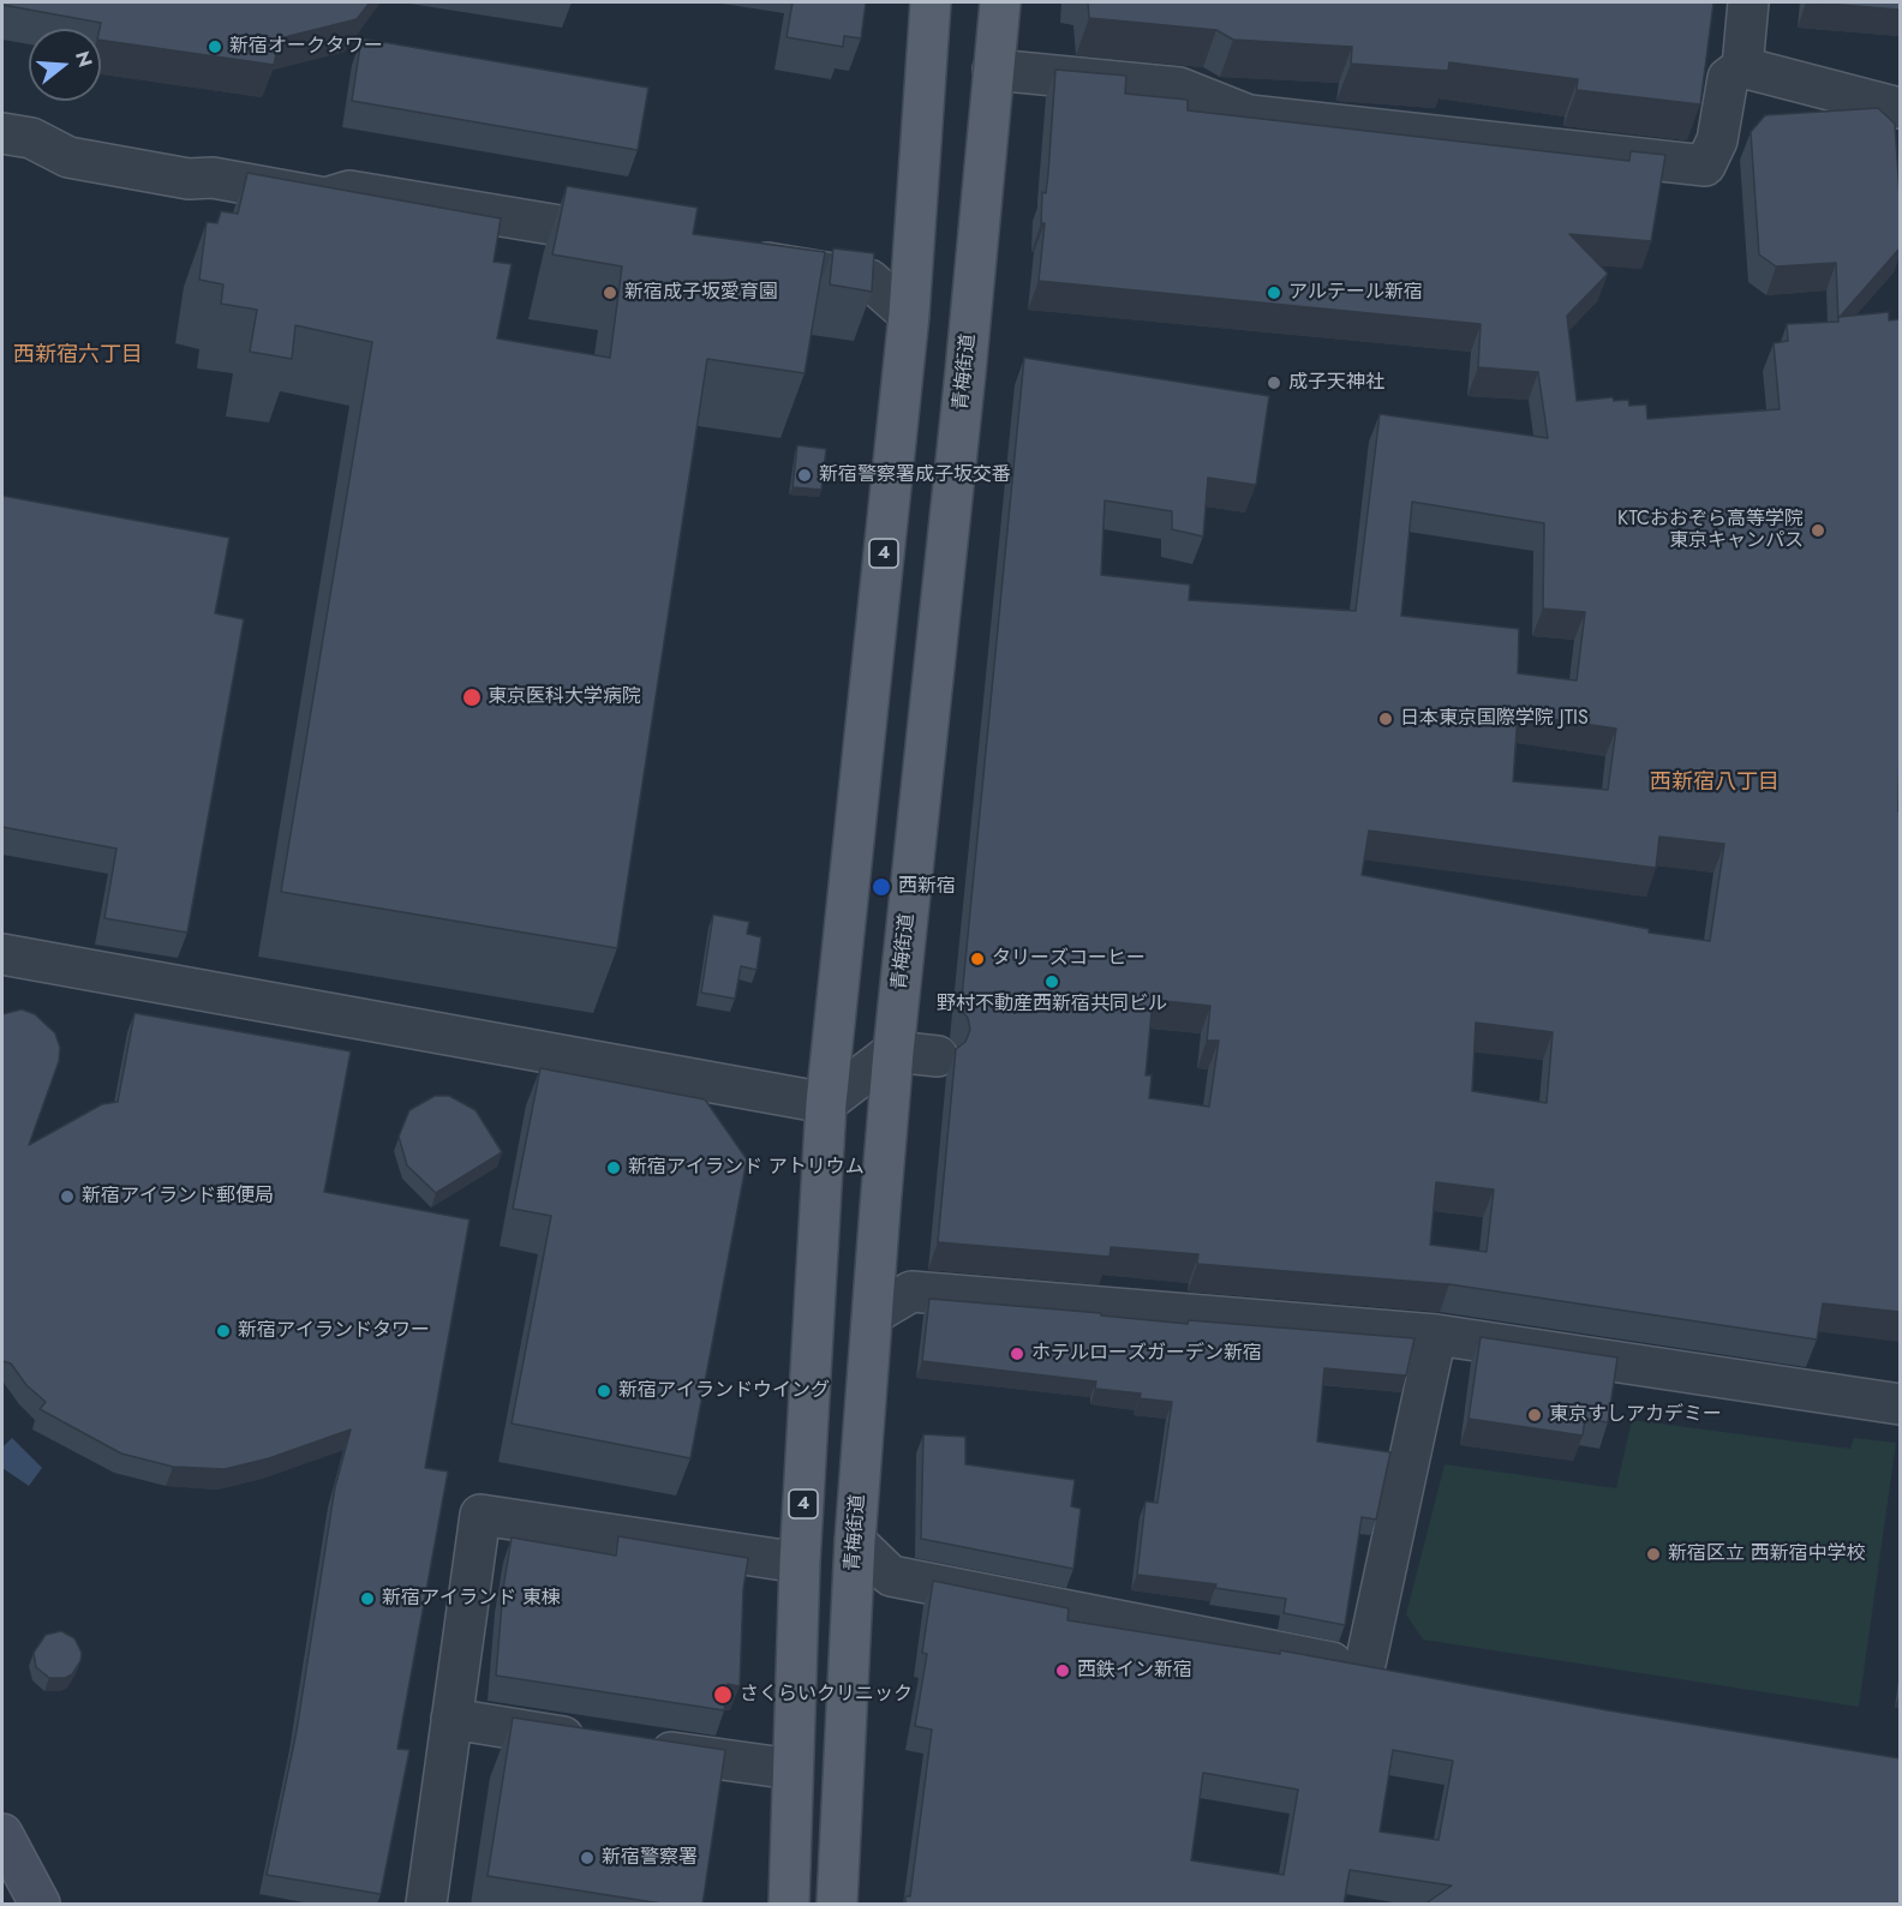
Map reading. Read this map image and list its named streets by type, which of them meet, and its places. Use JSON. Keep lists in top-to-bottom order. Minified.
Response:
{"streets":{"main road":["青梅街道","4"]},"districts":["西新宿六丁目","西新宿八丁目"],"places":["新宿オークタワー","新宿成子坂愛育園","アルテール新宿","成子天神社","新宿警察署成子坂交番","KTCおおぞら高等学院 東京キャンパス","東京医科大学病院","日本東京国際学院 JTIS","西新宿","タリーズコーヒー","野村不動産西新宿共同ビル","新宿アイランド アトリウム","新宿アイランド郵便局","新宿アイランドタワー","ホテルローズガーデン新宿","新宿アイランドウイング","東京すしアカデミー","新宿区立 西新宿中学校","新宿アイランド 東棟","西鉄イン新宿","さくらいクリニック","新宿警察署"],"north":"right"}
